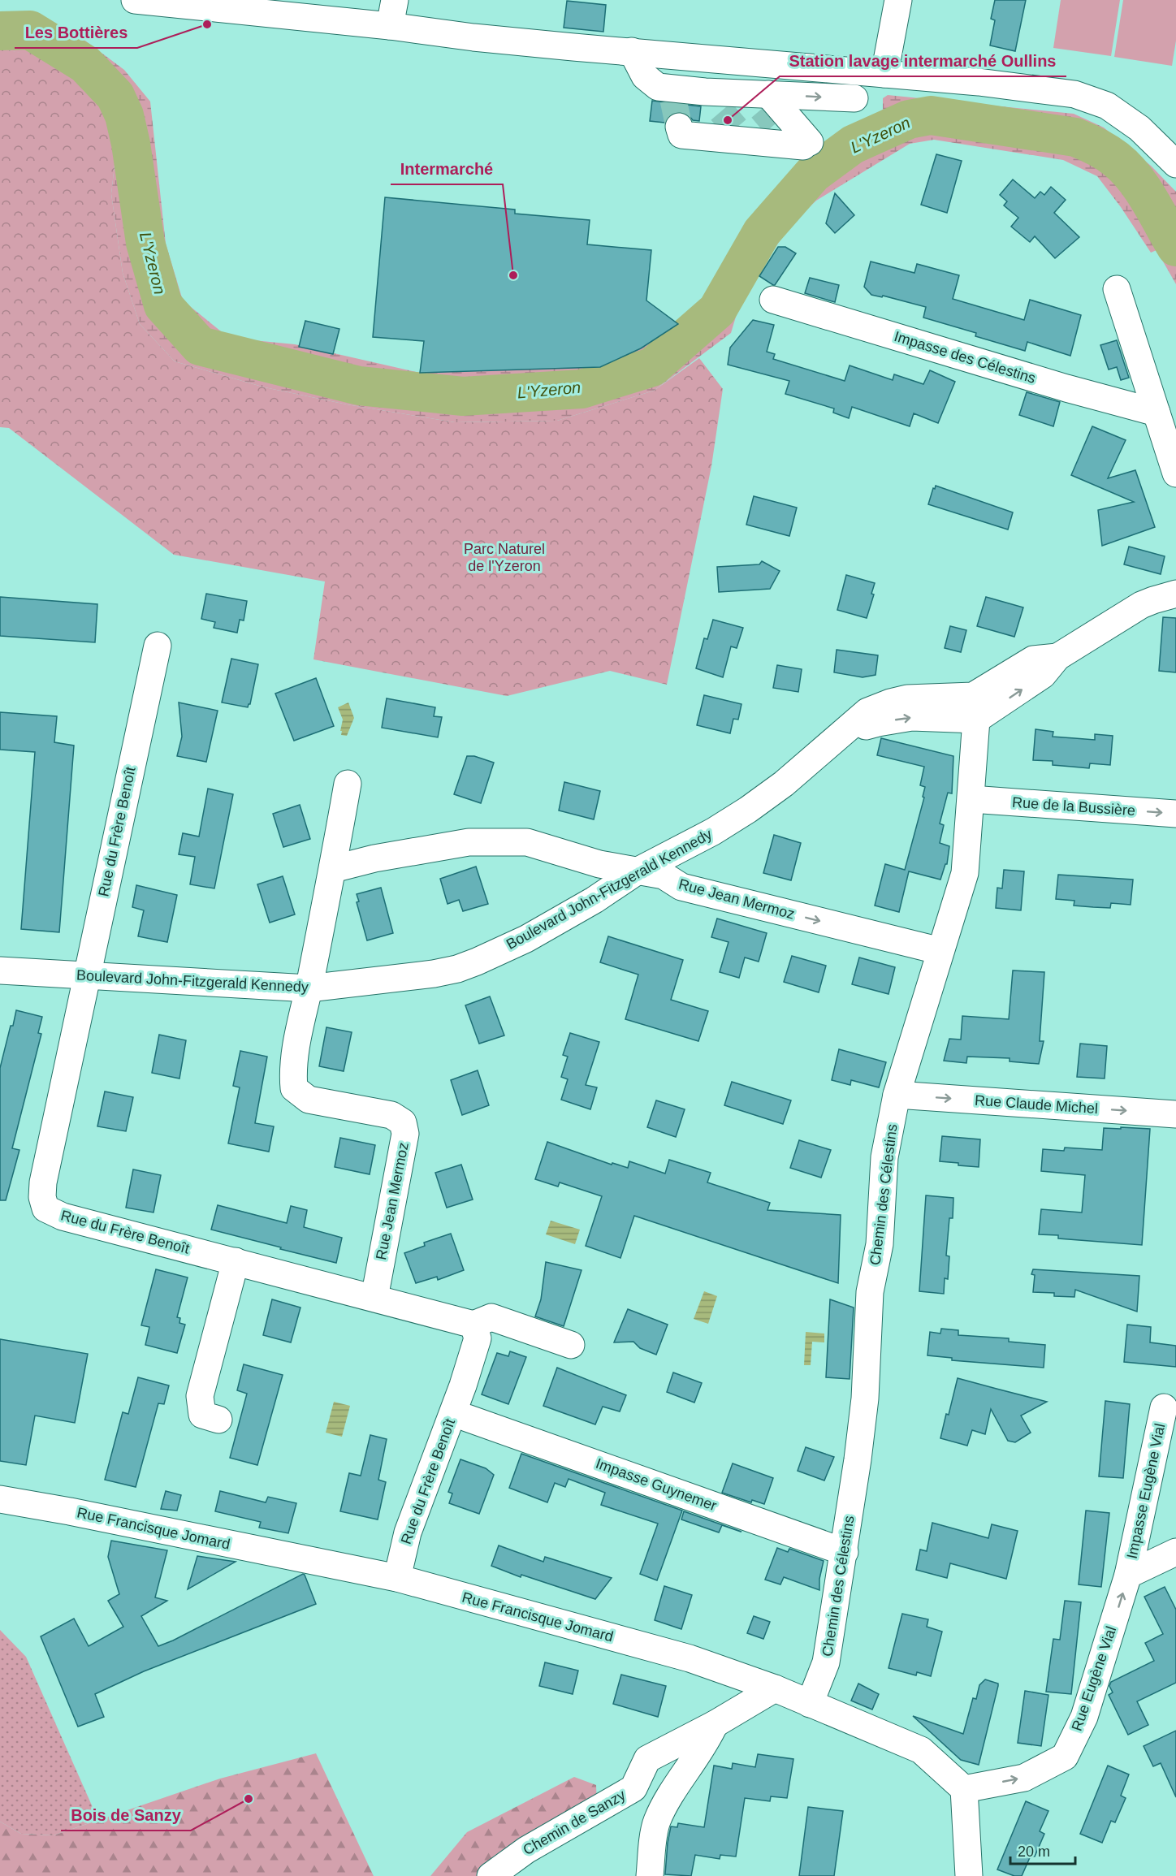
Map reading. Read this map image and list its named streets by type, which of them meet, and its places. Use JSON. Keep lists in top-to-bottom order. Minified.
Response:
{"streets":{"street":["Impasse des Célestins","Rue de la Bussière","Rue du Frère Benoît","Boulevard John-Fitzgerald Kennedy","Rue Jean Mermoz","Rue Claude Michel","Chemin des Célestins","Impasse Guynemer","Impasse Eugène Vial","Rue Francisque Jomard","Rue Eugène Vial","Chemin de Sanzy"]},"crossings":[["Rue de la Bussière","Chemin des Célestins"],["Rue du Frère Benoît","Boulevard John-Fitzgerald Kennedy"],["Rue du Frère Benoît","Rue Jean Mermoz"],["Rue du Frère Benoît","Rue Francisque Jomard"],["Boulevard John-Fitzgerald Kennedy","Rue Jean Mermoz"],["Boulevard John-Fitzgerald Kennedy","Chemin des Célestins"],["Rue Jean Mermoz","Chemin des Célestins"],["Rue Claude Michel","Chemin des Célestins"],["Chemin des Célestins","Impasse Guynemer"],["Chemin des Célestins","Rue Francisque Jomard"],["Impasse Eugène Vial","Rue Eugène Vial"],["Rue Francisque Jomard","Rue Eugène Vial"],["Rue Francisque Jomard","Chemin de Sanzy"]],"one_way":["Rue de la Bussière","Rue Claude Michel","Rue Eugène Vial"],"water":["L'Yzeron"],"parks":["Parc Naturel de l'Yzeron"],"places":["Les Bottières","Station lavage intermarché Oullins","Intermarché","Bois de Sanzy"],"scale_bar":"20 m"}
